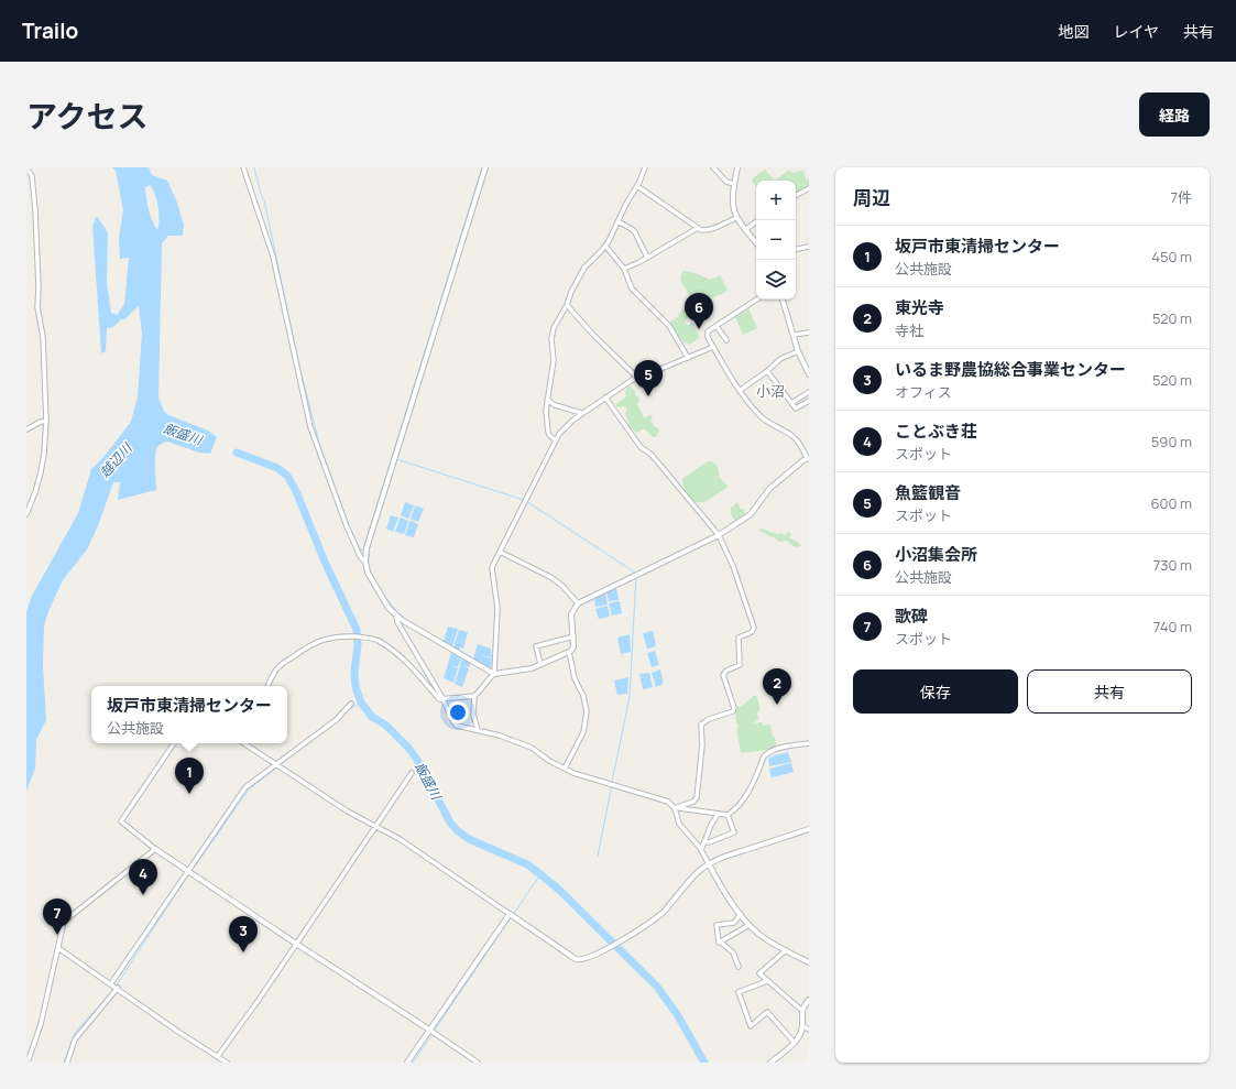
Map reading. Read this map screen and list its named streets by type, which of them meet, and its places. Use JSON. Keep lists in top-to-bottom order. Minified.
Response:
{"districts":["小沼"],"water":["飯盛川","越辺川"],"page":{"header":"Trailo","nav":["地図","レイヤ","共有"],"title":"アクセス","buttons":["経路",["保存","共有"]],"heading":["周辺","7件"],"map_buttons":["+","−"],"list":[{"mark":"1","name":"坂戸市東清掃センター","note":"公共施設","value":"450 m"},{"mark":"2","name":"東光寺","note":"寺社","value":"520 m"},{"mark":"3","name":"いるま野農協総合事業センター","note":"オフィス","value":"520 m"},{"mark":"4","name":"ことぶき荘","note":"スポット","value":"590 m"},{"mark":"5","name":"魚籃観音","note":"スポット","value":"600 m"},{"mark":"6","name":"小沼集会所","note":"公共施設","value":"730 m"},{"mark":"7","name":"歌碑","note":"スポット","value":"740 m"}],"pins":["6","5","2","1","4","7","3"],"popup":["坂戸市東清掃センター","公共施設"]}}
